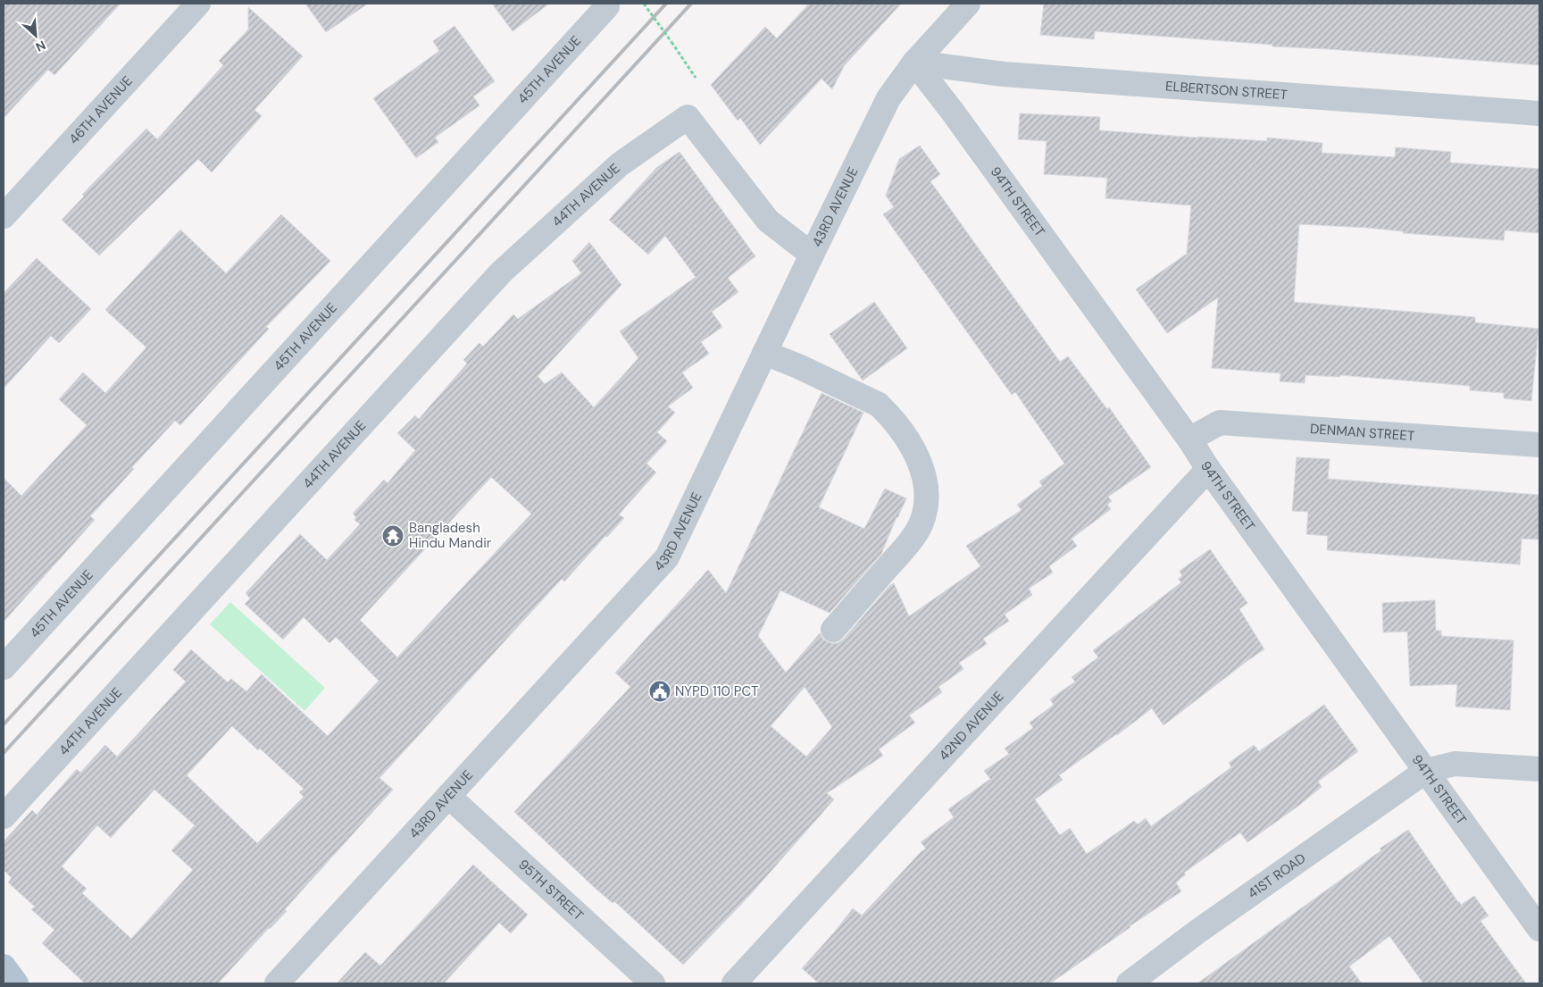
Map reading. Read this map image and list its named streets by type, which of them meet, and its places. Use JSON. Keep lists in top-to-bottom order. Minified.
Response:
{"streets":{"street":["45TH AVENUE","ELBERTSON STREET","46TH AVENUE","44TH AVENUE","94TH STREET","43RD AVENUE","DENMAN STREET","42ND AVENUE","41ST ROAD","95TH STREET"]},"crossings":[["ELBERTSON STREET","94TH STREET"],["ELBERTSON STREET","43RD AVENUE"],["44TH AVENUE","43RD AVENUE"],["94TH STREET","43RD AVENUE"],["94TH STREET","DENMAN STREET"],["94TH STREET","42ND AVENUE"],["94TH STREET","41ST ROAD"],["43RD AVENUE","95TH STREET"]],"places":{"temple":["Bangladesh Hindu Mandir"],"public building":["NYPD 110 PCT"]},"north":"bottom right"}
